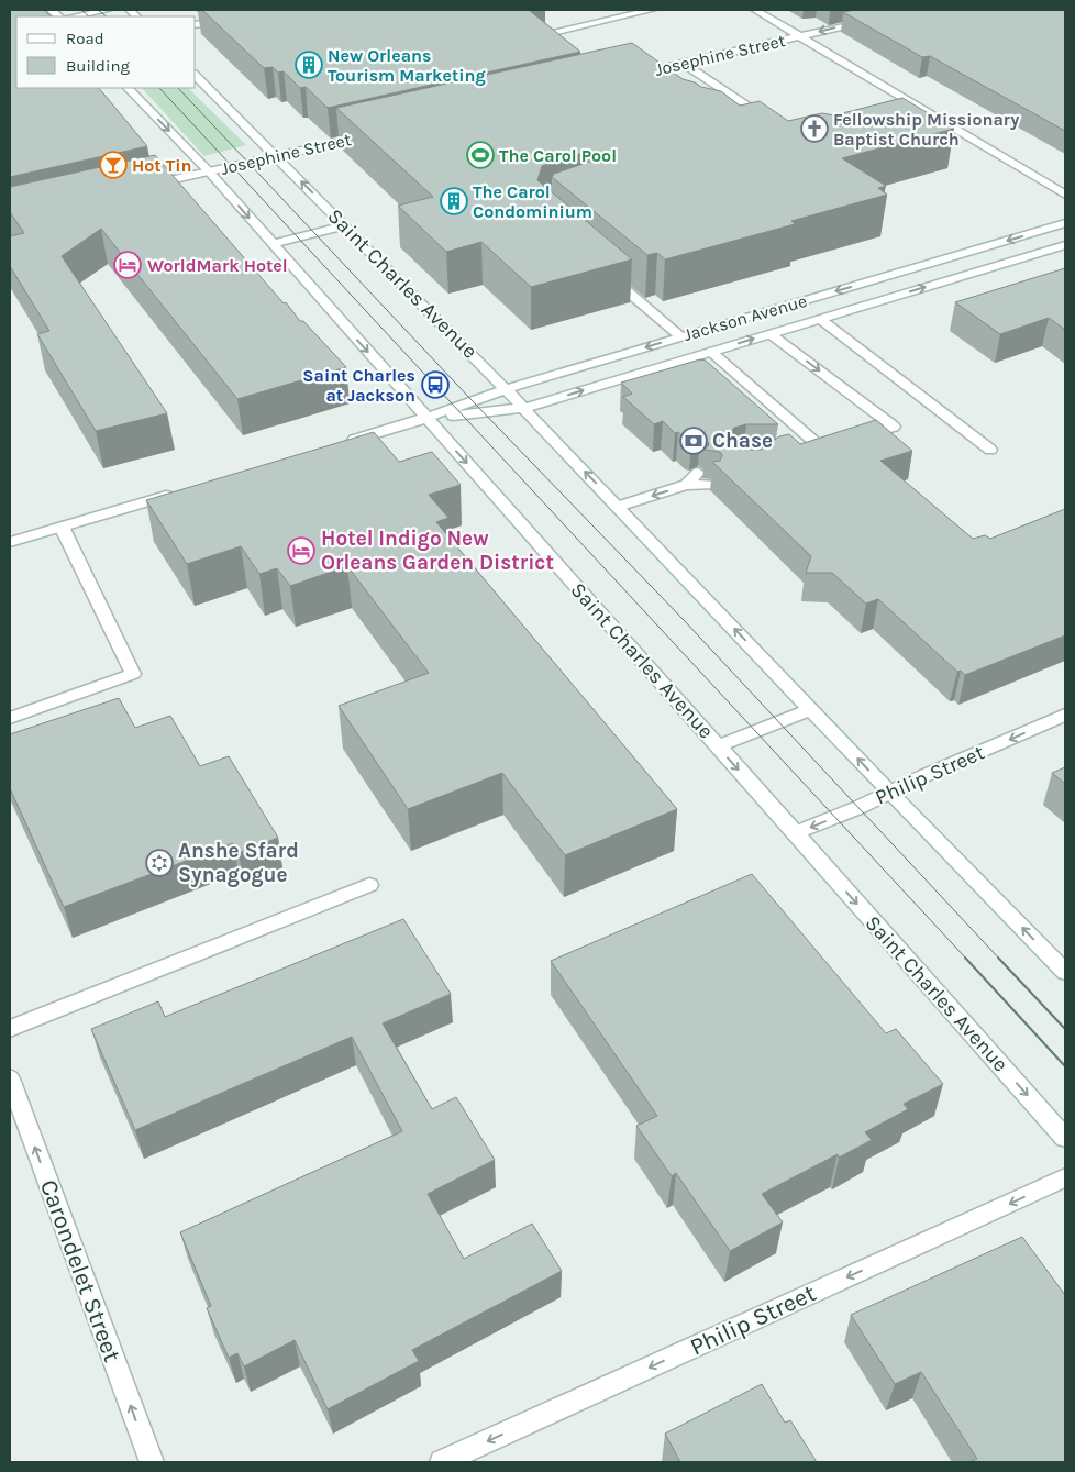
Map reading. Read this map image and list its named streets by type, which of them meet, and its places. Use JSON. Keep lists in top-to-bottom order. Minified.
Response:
{"streets":{"street":["Josephine Street","Saint Charles Avenue","Jackson Avenue","Philip Street","Carondelet Street"]},"crossings":[["Josephine Street","Saint Charles Avenue"],["Saint Charles Avenue","Jackson Avenue"],["Saint Charles Avenue","Philip Street"]],"one_way":["Philip Street","Carondelet Street"],"places":{"building":["New Orleans Tourism Marketing","The Carol Condominium"],"church":["Fellowship Missionary Baptist Church"],"sports":["The Carol Pool"],"bar":["Hot Tin"],"hotel":["WorldMark Hotel","Hotel Indigo New Orleans Garden District"],"bus stop":["Saint Charles at Jackson"],"bank":["Chase"],"synagogue":["Anshe Sfard Synagogue"]},"legend":["Road","Building"]}
